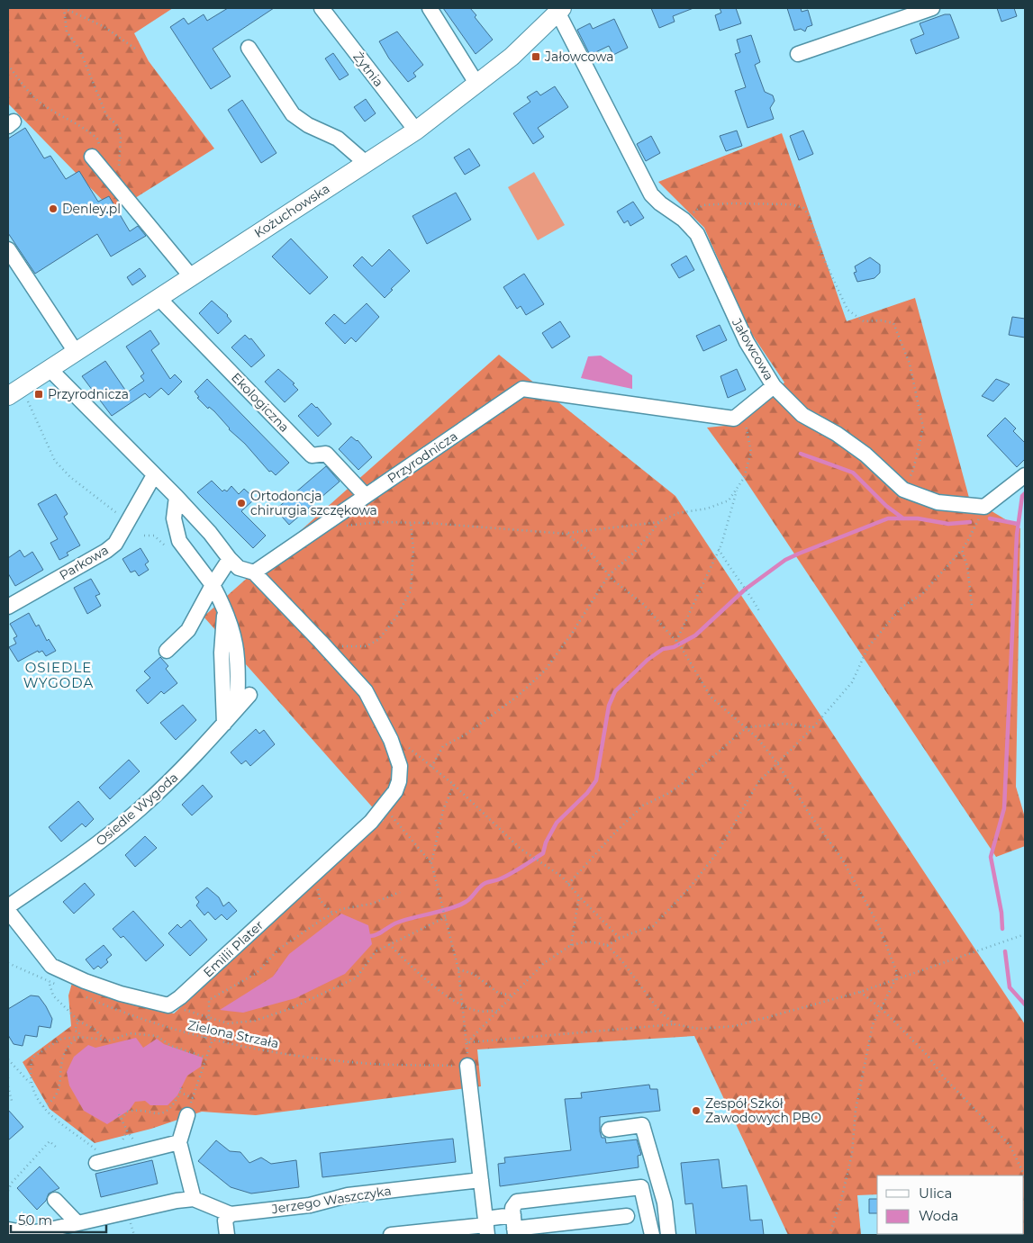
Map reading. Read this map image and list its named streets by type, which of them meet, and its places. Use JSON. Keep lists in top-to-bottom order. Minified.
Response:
{"streets":{"main road":["Kożuchowska"],"street":["Żytnia","Jałowcowa","Ekologiczna","Przyrodnicza","Parkowa","Osiedle Wygoda","Emilii Plater","Jerzego Waszczyka"],"path":["Zielona Strzała"]},"crossings":[["Żytnia","Kożuchowska"],["Kożuchowska","Jałowcowa"],["Kożuchowska","Ekologiczna"],["Jałowcowa","Przyrodnicza"],["Ekologiczna","Przyrodnicza"],["Przyrodnicza","Emilii Plater"]],"districts":["OSIEDLE WYGODA"],"places":{"transit":["Jałowcowa","Przyrodnicza"],"other":["Denley.pl","Ortodoncja chirurgia szczękowa","Zespół Szkół Zawodowych PBO"]},"legend":["Ulica","Woda"],"scale_bar":"50 m"}
